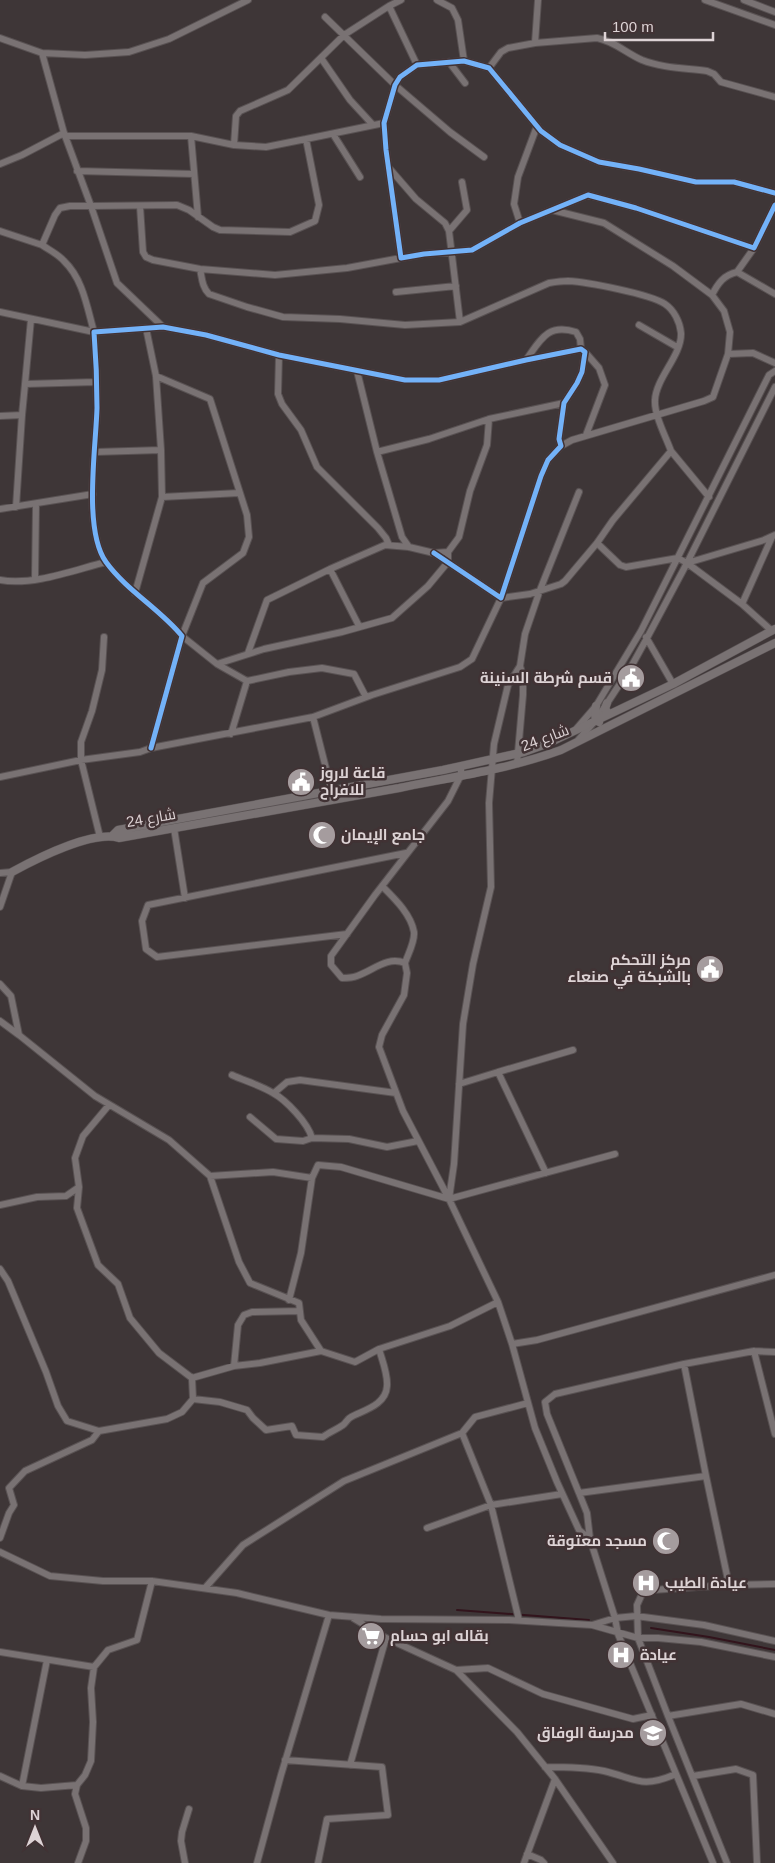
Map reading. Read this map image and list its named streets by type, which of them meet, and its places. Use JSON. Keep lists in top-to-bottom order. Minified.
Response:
{"streets":{"street":["شارع 24"]},"places":{"public building":["قسم شرطة السنينة","قاعة لاروز للافراح","مركز التحكم بالشبكة في صنعاء"],"mosque":["جامع الإيمان","مسجد معتوقة"],"hospital":["عيادة الطيب","عيادة"],"supermarket":["بقاله ابو حسام"],"school or university":["مدرسة الوفاق"]},"scale_bar":"100 m","north":"top"}
